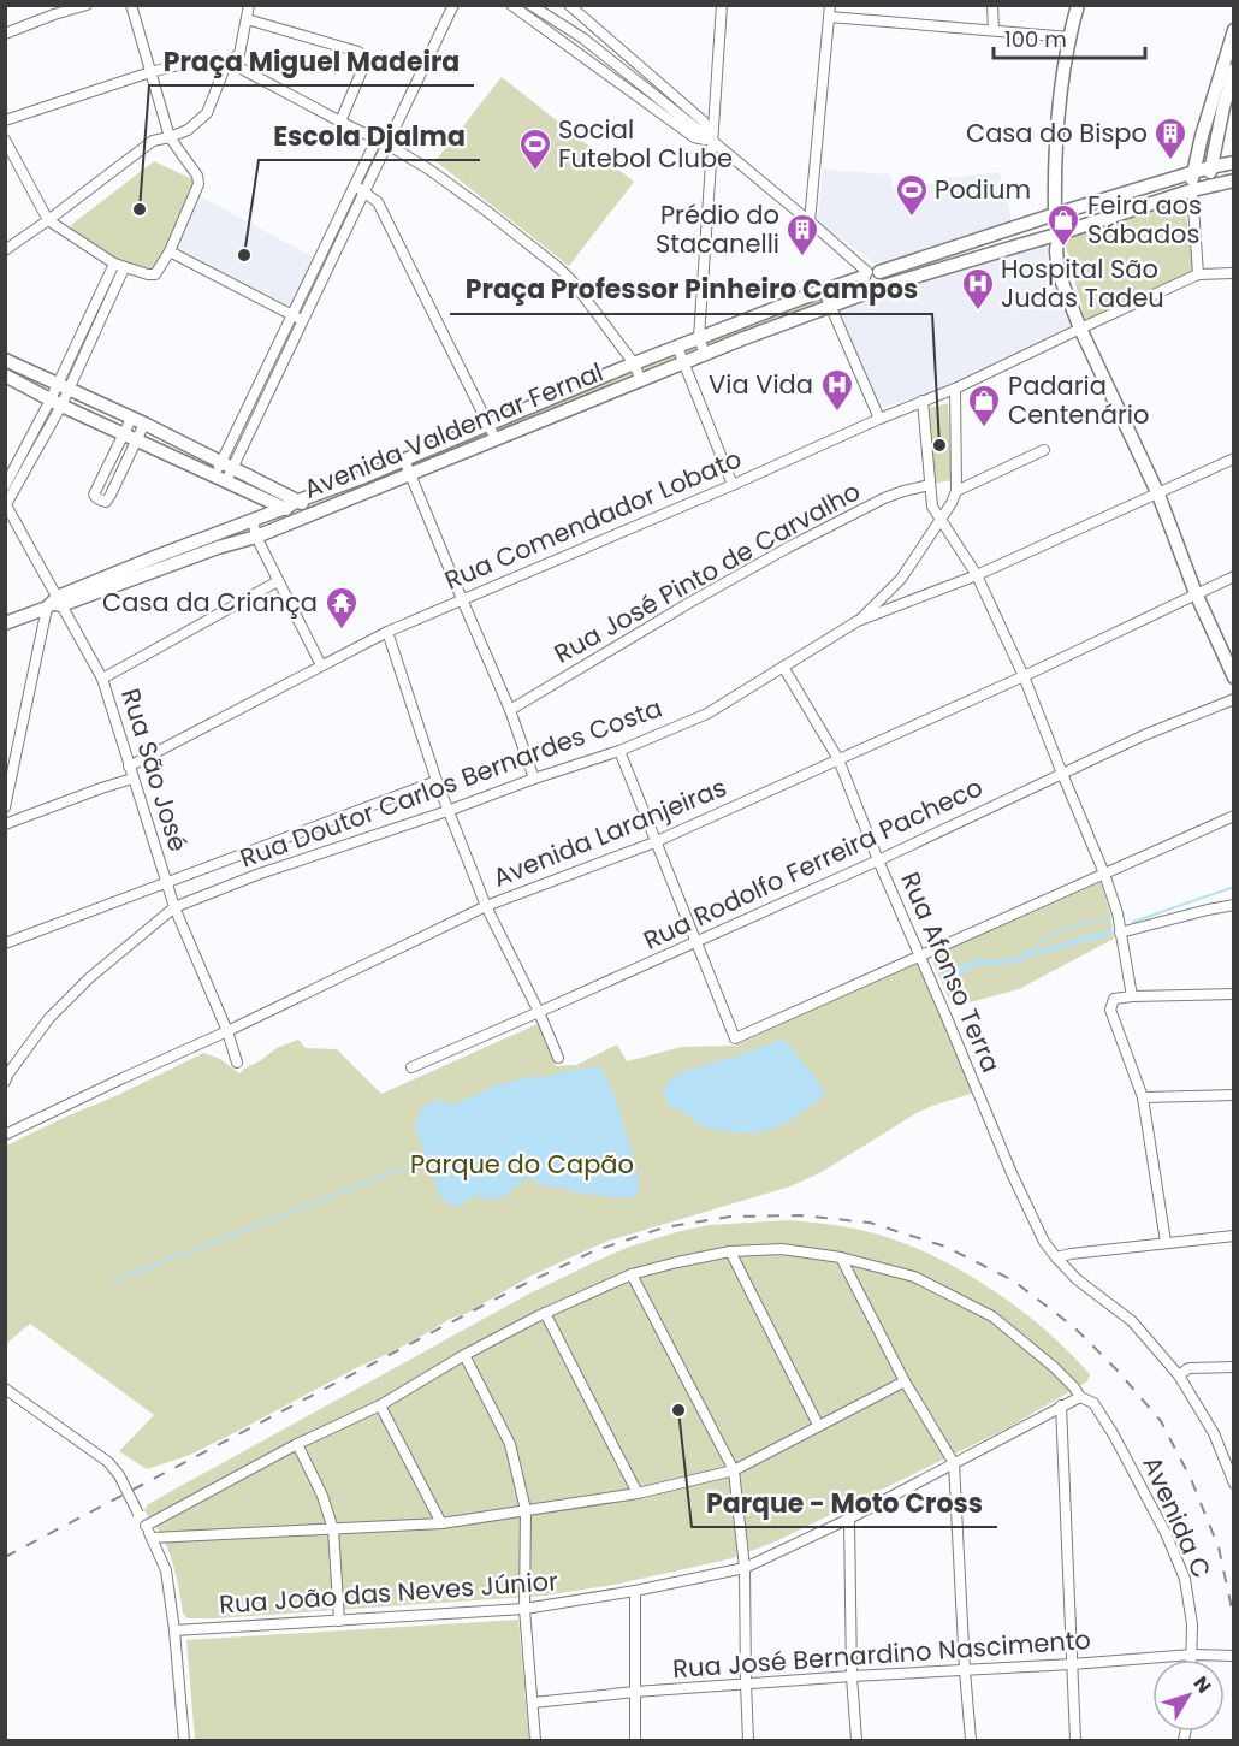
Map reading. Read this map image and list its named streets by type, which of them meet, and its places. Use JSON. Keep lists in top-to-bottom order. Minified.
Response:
{"streets":{"street":["Avenida Valdemar Fernal","Rua Comendador Lobato","Rua José Pinto de Carvalho","Rua São José","Rua Doutor Carlos Bernardes Costa","Avenida Laranjeiras","Rua Rodolfo Ferreira Pacheco","Rua Afonso Terra","Avenida C","Rua João das Neves Júnior","Rua José Bernardino Nascimento"]},"crossings":[["Avenida Valdemar Fernal","Rua São José"],["Rua Comendador Lobato","Rua São José"],["Rua São José","Rua Doutor Carlos Bernardes Costa"],["Rua São José","Avenida Laranjeiras"],["Rua Doutor Carlos Bernardes Costa","Rua Afonso Terra"],["Avenida Laranjeiras","Rua Afonso Terra"],["Rua Rodolfo Ferreira Pacheco","Rua Afonso Terra"],["Avenida C","Rua João das Neves Júnior"],["Avenida C","Rua José Bernardino Nascimento"]],"parks":["Parque do Capão"],"places":{"building":["Casa do Bispo","Prédio do Stacanelli"],"sports":["Social Futebol Clube","Podium"],"other":["Praça Miguel Madeira","Escola Djalma","Praça Professor Pinheiro Campos","Parque - Moto Cross"],"shop":["Feira aos Sábados","Padaria Centenário"],"hospital":["Hospital São Judas Tadeu","Via Vida"],"temple":["Casa da Criança"]},"scale_bar":"100 m","north":"top right"}
